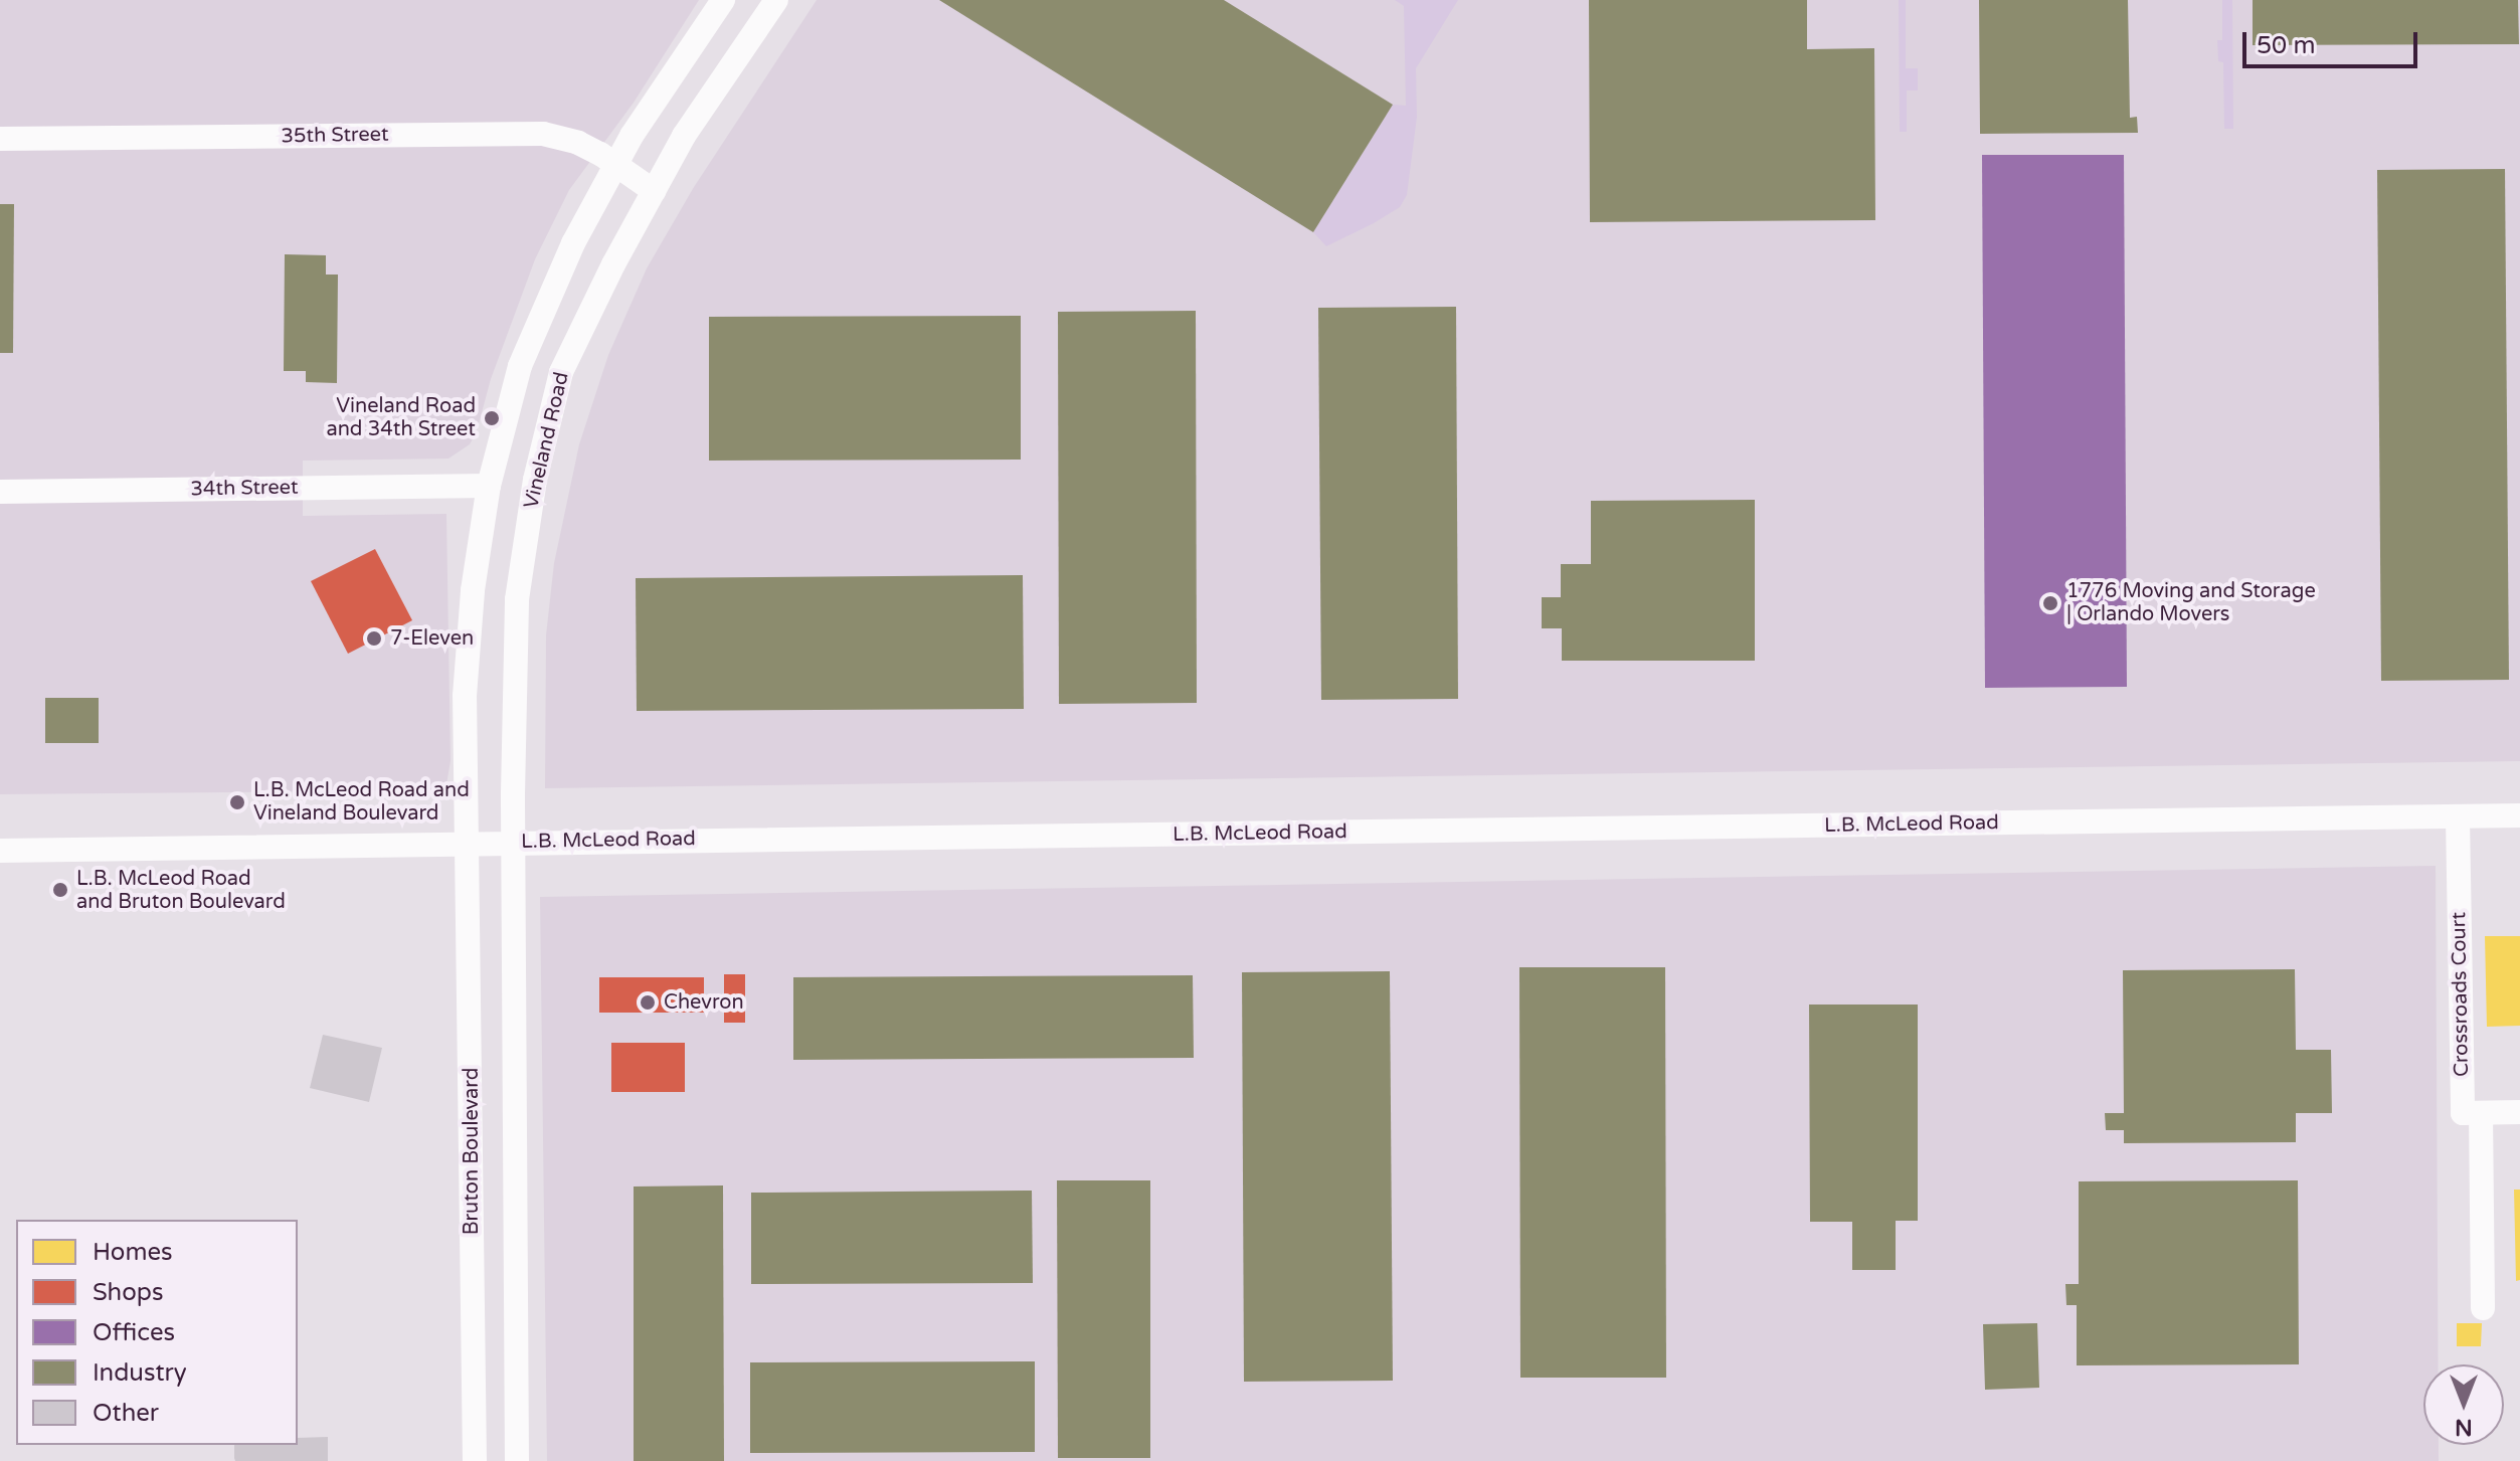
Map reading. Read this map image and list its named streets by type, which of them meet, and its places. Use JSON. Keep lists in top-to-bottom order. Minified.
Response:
{"streets":{"street":["35th Street","Vineland Road","34th Street","L.B. McLeod Road","Crossroads Court","Bruton Boulevard"]},"crossings":[["35th Street","Vineland Road"],["Vineland Road","34th Street"],["Vineland Road","L.B. McLeod Road"],["Vineland Road","Bruton Boulevard"],["L.B. McLeod Road","Crossroads Court"],["L.B. McLeod Road","Bruton Boulevard"]],"places":["Vineland Road and 34th Street","1776 Moving and Storage | Orlando Movers","7-Eleven","L.B. McLeod Road and Vineland Boulevard","L.B. McLeod Road and Bruton Boulevard","Chevron"],"legend":["Homes","Shops","Offices","Industry","Other"],"scale_bar":"50 m","north":"bottom"}
